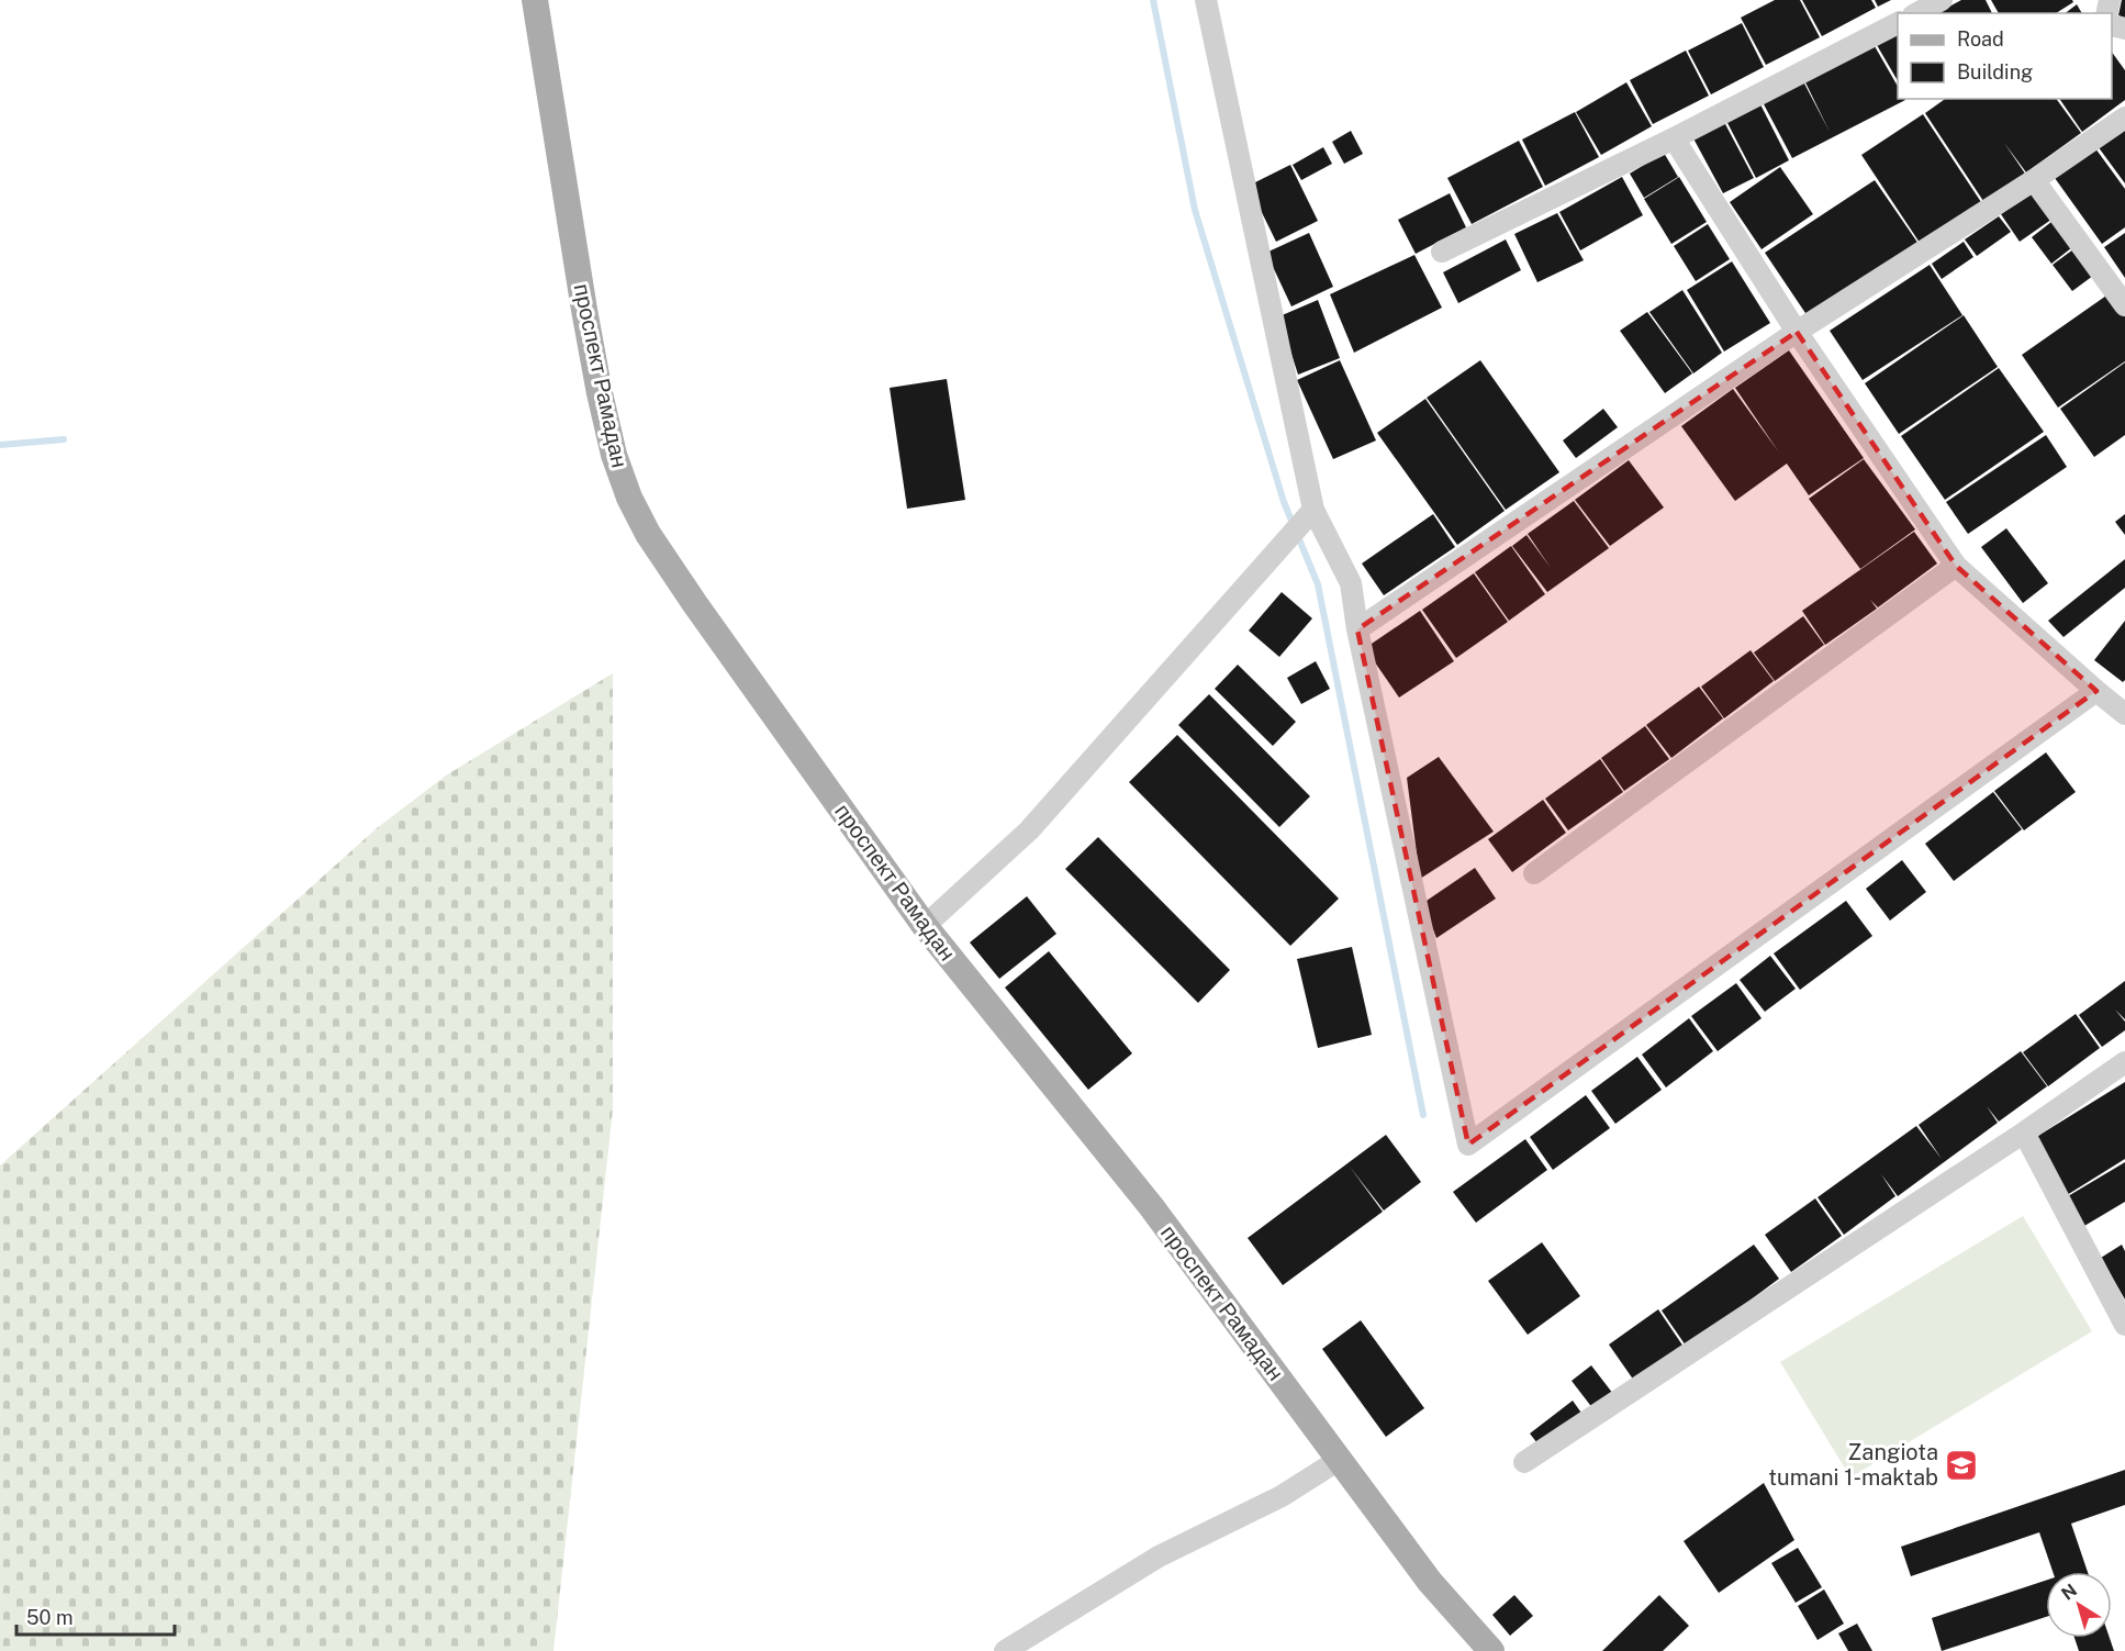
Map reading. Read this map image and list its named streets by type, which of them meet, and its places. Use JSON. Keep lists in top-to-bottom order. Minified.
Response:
{"streets":{"main road":["проспект Рамадан"]},"places":{"school or university":["Zangiota tumani 1-maktab"]},"legend":["Road","Building"],"scale_bar":"50 m","north":"top left"}
